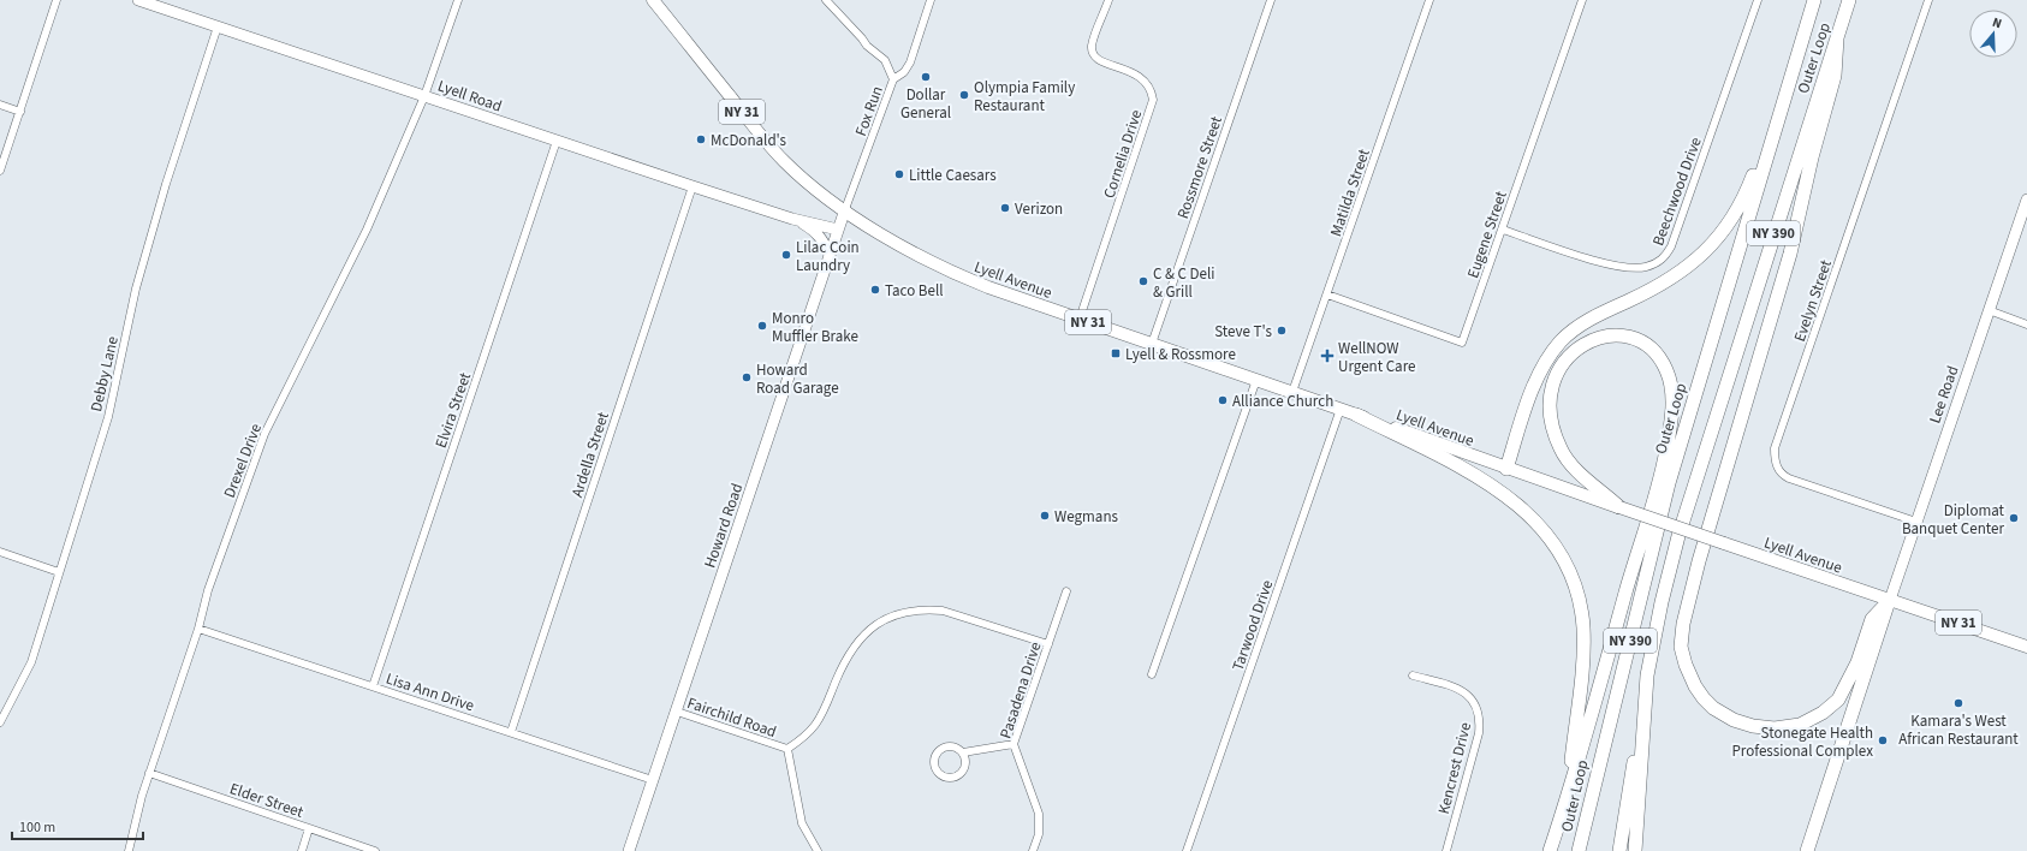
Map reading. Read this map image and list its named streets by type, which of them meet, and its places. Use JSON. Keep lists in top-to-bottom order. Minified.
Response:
{"streets":{"highway":["Outer Loop","NY 390"],"main road":["NY 31","Lyell Avenue"],"street":["Lyell Road","Fox Run","Cornelia Drive","Rossmore Street","Beechwood Drive","Matilda Street","Eugene Street","Evelyn Street","Debby Lane","Lee Road","Elvira Street","Ardella Street","Drexel Drive","Howard Road","Tarwood Drive","Pasadena Drive","Lisa Ann Drive","Fairchild Road","Kencrest Drive","Elder Street"]},"crossings":[["Lyell Road","Debby Lane"],["Lyell Road","Elvira Street"],["Lyell Road","Ardella Street"],["Lyell Road","Drexel Drive"],["Lyell Road","Howard Road"],["Fox Run","NY 31"],["Fox Run","Lyell Avenue"],["Fox Run","Howard Road"],["NY 31","Lyell Avenue"],["NY 31","Howard Road"],["Cornelia Drive","Lyell Avenue"],["Rossmore Street","Lyell Avenue"],["Beechwood Drive","Eugene Street"],["Matilda Street","Eugene Street"],["Matilda Street","Lyell Avenue"],["Lyell Avenue","Lee Road"],["Lyell Avenue","Howard Road"],["Lyell Avenue","Tarwood Drive"],["Evelyn Street","Lee Road"],["Elvira Street","Lisa Ann Drive"],["Ardella Street","Lisa Ann Drive"],["Drexel Drive","Lisa Ann Drive"],["Drexel Drive","Elder Street"],["Howard Road","Lisa Ann Drive"],["Howard Road","Fairchild Road"]],"places":{"other":["Dollar General","Olympia Family Restaurant","McDonald's","Little Caesars","Verizon","Lilac Coin Laundry","C & C Deli & Grill","Taco Bell","Monro Muffler Brake","Steve T's","Howard Road Garage","Alliance Church","Wegmans","Diplomat Banquet Center","Kamara's West African Restaurant","Stonegate Health Professional Complex"],"transit":["Lyell & Rossmore"],"health":["WellNOW Urgent Care"]},"scale_bar":"100 m","north":"top"}
